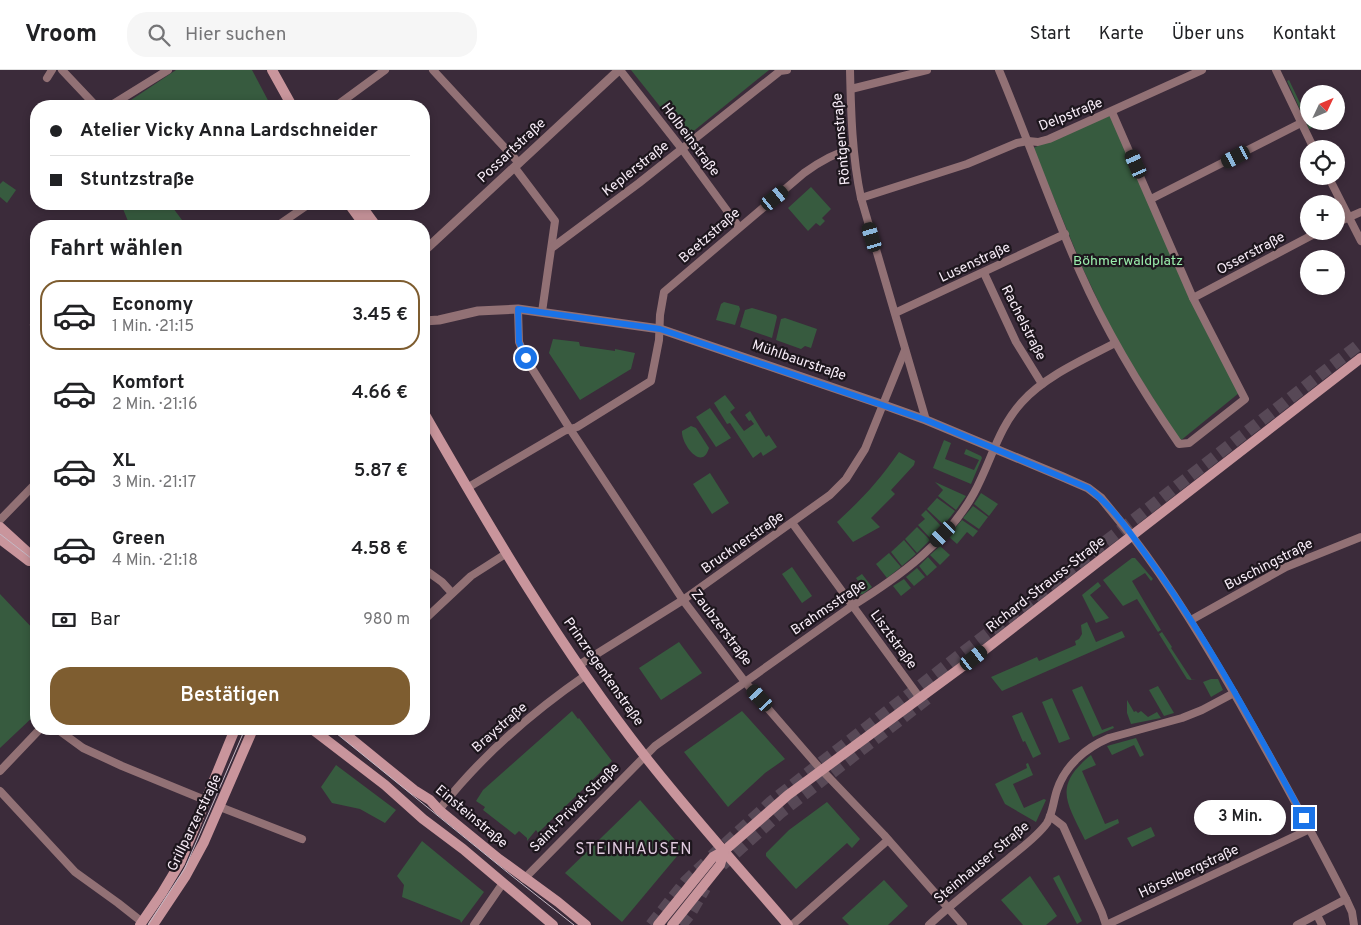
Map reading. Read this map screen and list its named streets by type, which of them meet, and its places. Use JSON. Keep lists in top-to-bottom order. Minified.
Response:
{"streets":{"main road":["Richard-Strauss-Straße","Prinzregentenstraße","Einsteinstraße","Grillparzerstraße"],"street":["Delpstraße","Röntgenstraße","Holbeinstraße","Possartstraße","Keplerstraße","Beetzstraße","Osserstraße","Lusenstraße","Rachelstraße","Mühlbaurstraße","Brucknerstraße","Buschingstraße","Brahmsstraße","Zaubzerstraße","Lisztstraße","Braystraße","Saint-Privat-Straße","Steinhauser Straße","Hörselbergstraße"]},"crossings":[["Delpstraße","Röntgenstraße"],["Röntgenstraße","Beetzstraße"],["Röntgenstraße","Lusenstraße"],["Röntgenstraße","Mühlbaurstraße"],["Holbeinstraße","Possartstraße"],["Holbeinstraße","Keplerstraße"],["Holbeinstraße","Beetzstraße"],["Beetzstraße","Mühlbaurstraße"],["Beetzstraße","Zaubzerstraße"],["Beetzstraße","Prinzregentenstraße"],["Lusenstraße","Rachelstraße"],["Rachelstraße","Brahmsstraße"],["Mühlbaurstraße","Brucknerstraße"],["Mühlbaurstraße","Richard-Strauss-Straße"],["Mühlbaurstraße","Brahmsstraße"],["Mühlbaurstraße","Zaubzerstraße"],["Brucknerstraße","Zaubzerstraße"],["Brucknerstraße","Lisztstraße"],["Brucknerstraße","Prinzregentenstraße"],["Richard-Strauss-Straße","Zaubzerstraße"],["Richard-Strauss-Straße","Lisztstraße"],["Richard-Strauss-Straße","Prinzregentenstraße"],["Brahmsstraße","Zaubzerstraße"],["Brahmsstraße","Lisztstraße"],["Brahmsstraße","Prinzregentenstraße"],["Brahmsstraße","Saint-Privat-Straße"],["Zaubzerstraße","Steinhauser Straße"],["Prinzregentenstraße","Braystraße"],["Prinzregentenstraße","Saint-Privat-Straße"],["Braystraße","Einsteinstraße"],["Saint-Privat-Straße","Einsteinstraße"]],"districts":["STEINHAUSEN"],"parks":["Böhmerwaldplatz"],"north":"top right","page":{"header":"Vroom","search":"Hier suchen","nav":["Start","Karte","Über uns","Kontakt"],"map_buttons":["+","−"],"banner":["Atelier Vicky Anna Lardschneider","Stuntzstraße"],"heading":"Fahrt wählen","list":[{"name":"Economy","note":"1 Min. · 21:15","value":"3.45 €"},{"name":"Komfort","note":"2 Min. · 21:16","value":"4.66 €"},{"name":"XL","note":"3 Min. · 21:17","value":"5.87 €"},{"name":"Green","note":"4 Min. · 21:18","value":"4.58 €"}],"pay":["Bar","980 m"],"buttons":"Bestätigen","bubble":"3 Min."}}
